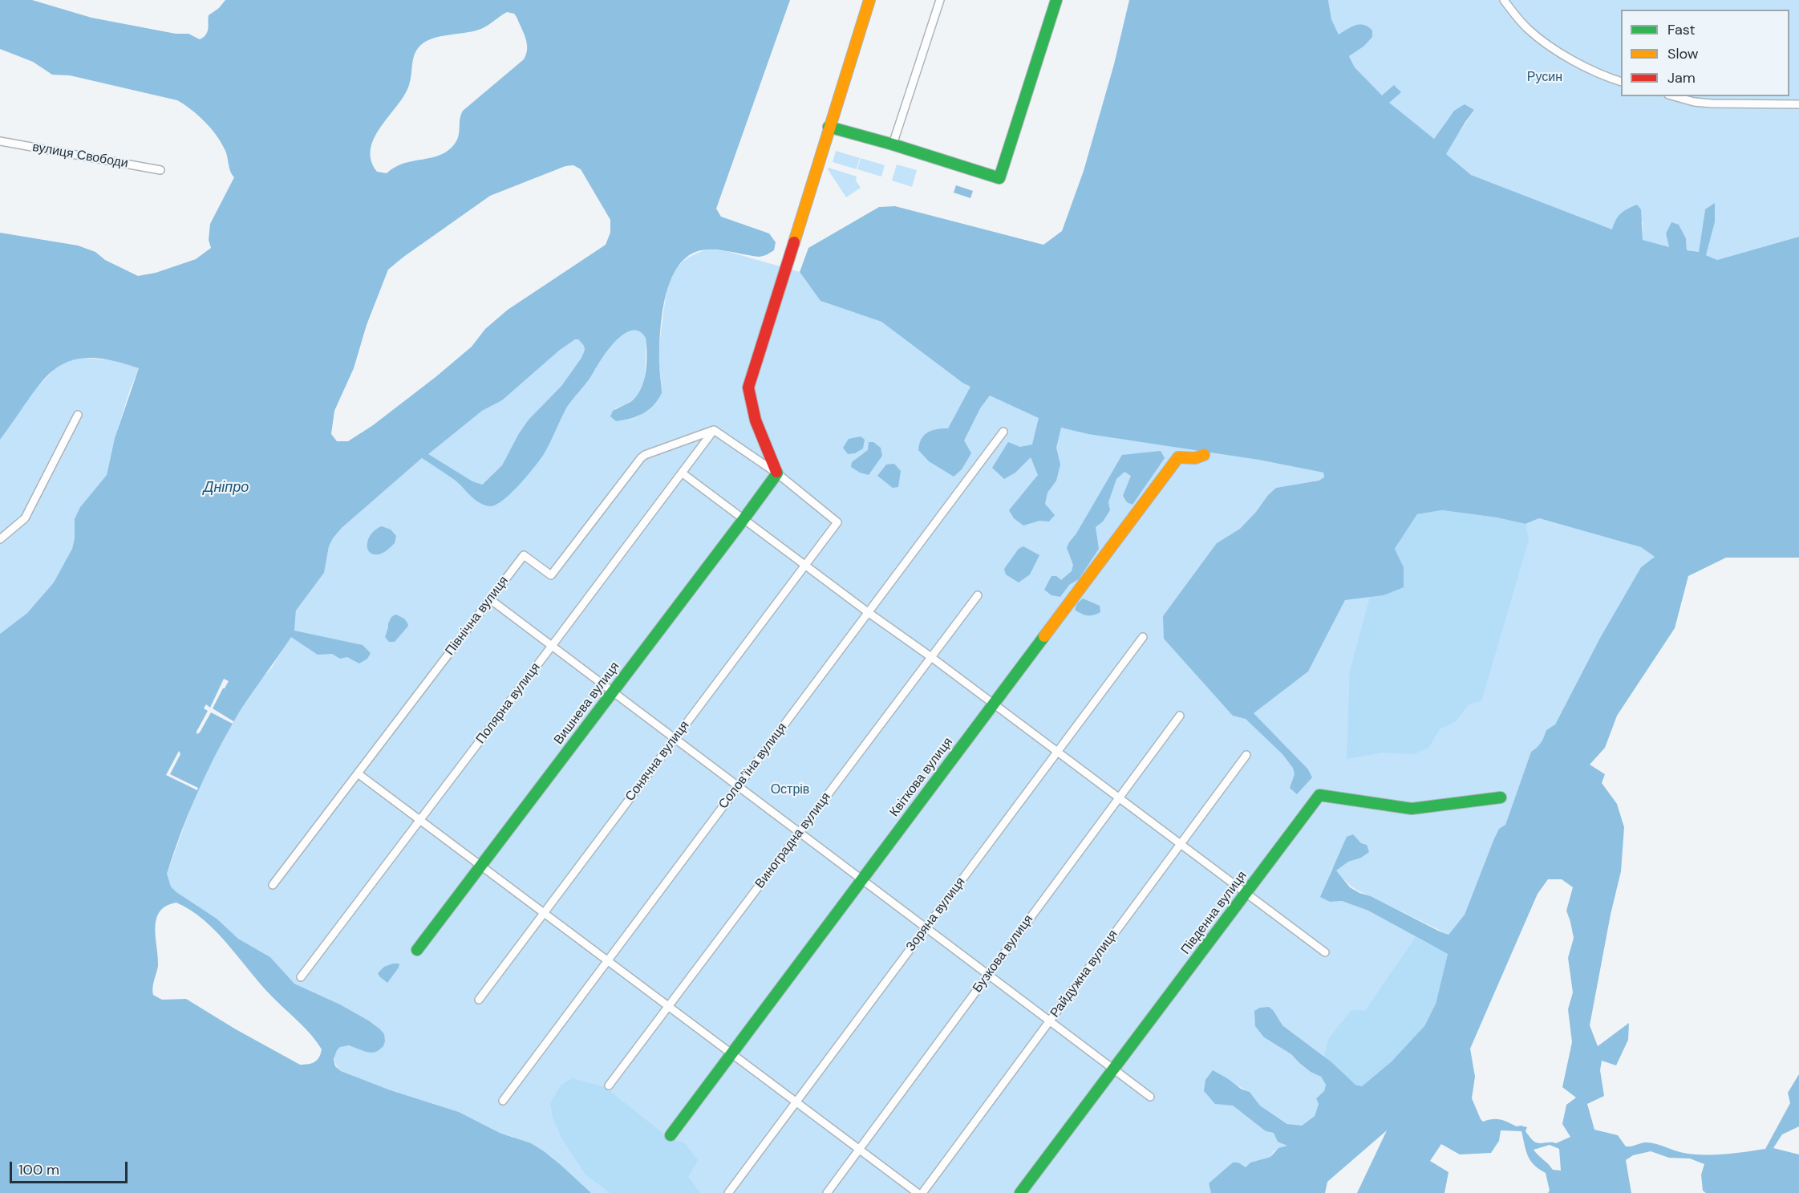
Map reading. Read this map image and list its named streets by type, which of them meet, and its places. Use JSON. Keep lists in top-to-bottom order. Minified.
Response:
{"streets":{"street":["вулиця Свободи","Північна вулиця","Полярна вулиця","Вишнева вулиця","Сонячна вулиця","Соловʼїна вулиця","Квіткова вулиця","Виноградна вулиця","Південна вулиця","Зоряна вулиця","Бузкова вулиця","Райдужна вулиця"]},"crossings":[["Північна вулиця","Полярна вулиця"],["Вишнева вулиця","Сонячна вулиця"]],"water":["Дніпро"],"parks":["Русин","Острів"],"legend":["Fast","Slow","Jam"],"scale_bar":"100 m"}
